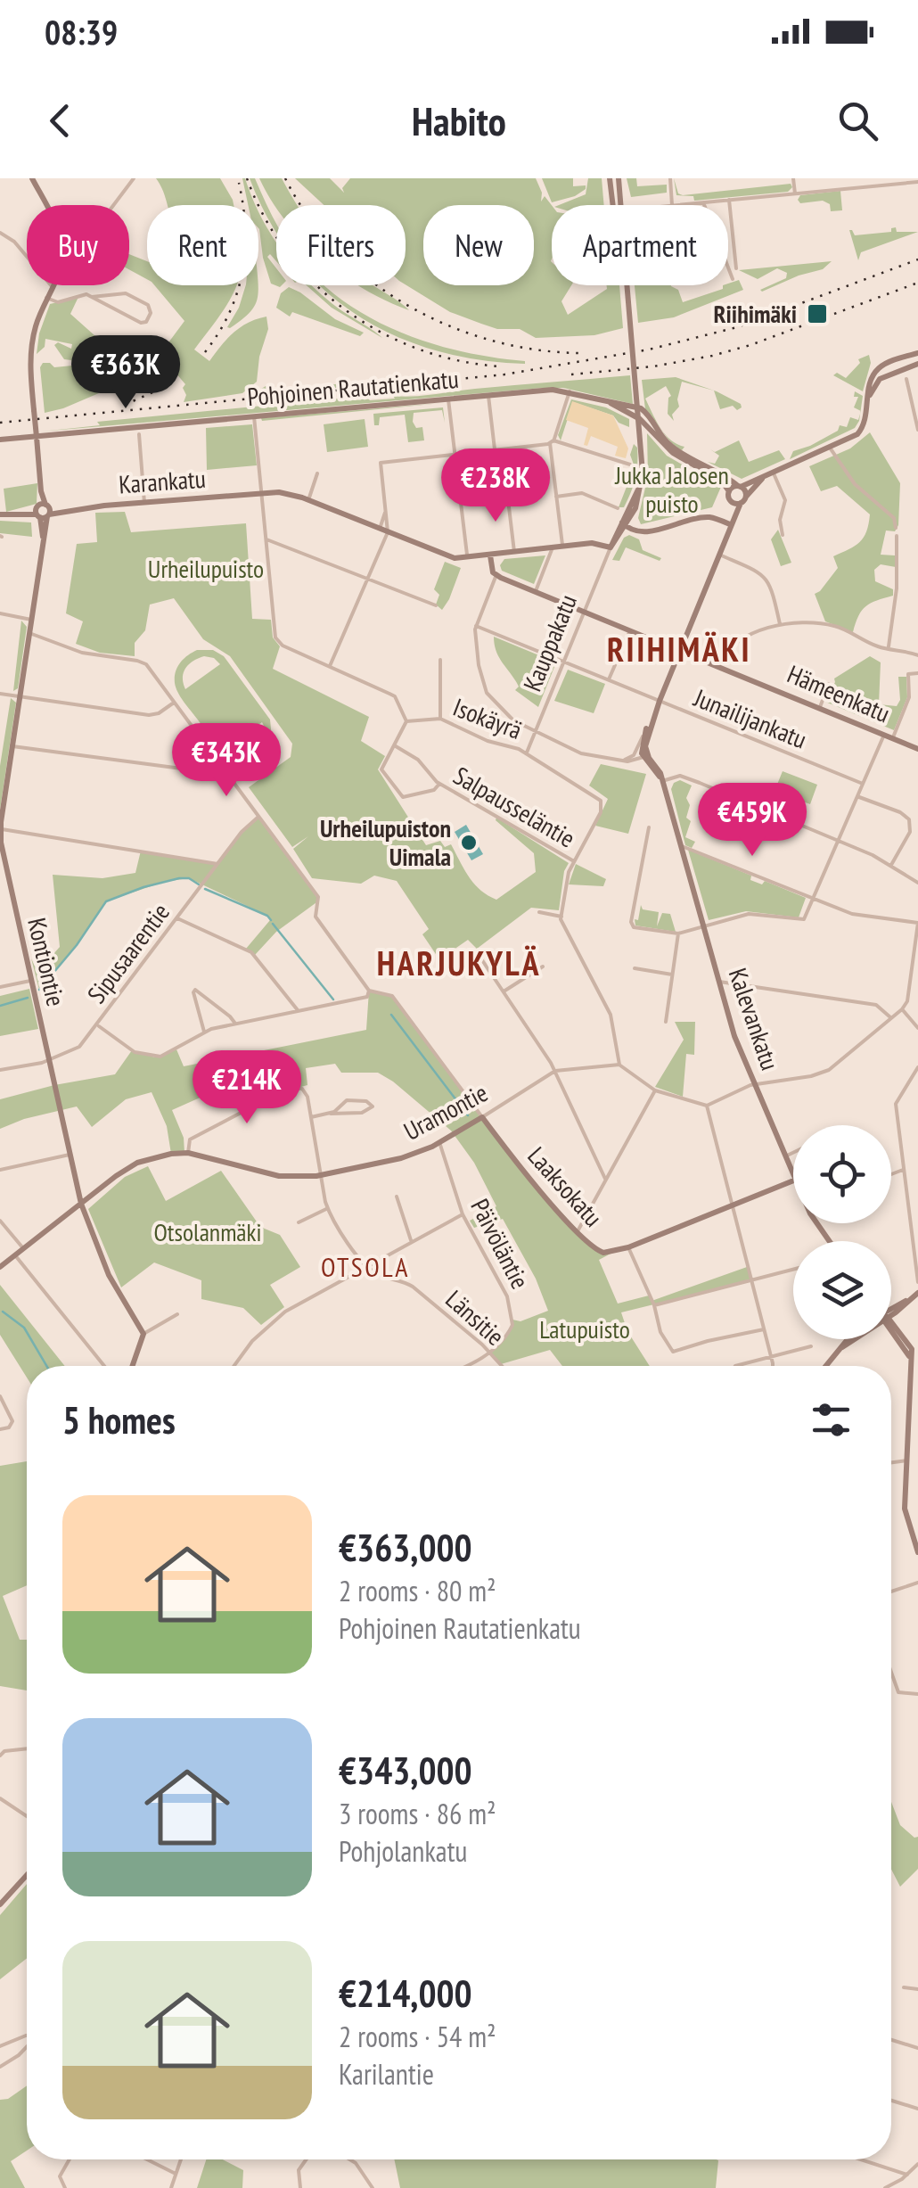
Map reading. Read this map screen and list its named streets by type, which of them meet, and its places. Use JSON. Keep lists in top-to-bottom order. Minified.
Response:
{"streets":{"street":["Pohjoinen Rautatienkatu","Karankatu","Kauppakatu","Hämeenkatu","Isokäyrä","Junailijankatu","Salpausseläntie","Sipusaarentie","Kontiontie","Kalevankatu","Uramontie","Laaksokatu","Päivöläntie","Länsitie"]},"crossings":[["Karankatu","Kontiontie"],["Kauppakatu","Hämeenkatu"],["Kauppakatu","Isokäyrä"],["Kauppakatu","Junailijankatu"],["Isokäyrä","Salpausseläntie"],["Sipusaarentie","Kontiontie"],["Kontiontie","Uramontie"],["Uramontie","Laaksokatu"],["Uramontie","Päivöläntie"],["Päivöläntie","Länsitie"]],"districts":["RIIHIMÄKI","HARJUKYLÄ","OTSOLA"],"parks":["Jukka Jalosen puisto","Urheilupuisto","Otsolanmäki","Latupuisto"],"places":{"transit":["Riihimäki"],"other":["Urheilupuiston Uimala"]},"page":{"status":"08:39","header":"Habito","chip":["Buy","Rent","Filters","New","Apartment"],"price":["€363K","€238K","€343K","€459K","€214K"],"heading":"5 homes","list":[{"name":"€363,000","note":"2 rooms · 80 m² · Pohjoinen Rautatienkatu"},{"name":"€343,000","note":"3 rooms · 86 m² · Pohjolankatu"},{"name":"€214,000","note":"2 rooms · 54 m² · Karilantie"}]}}
